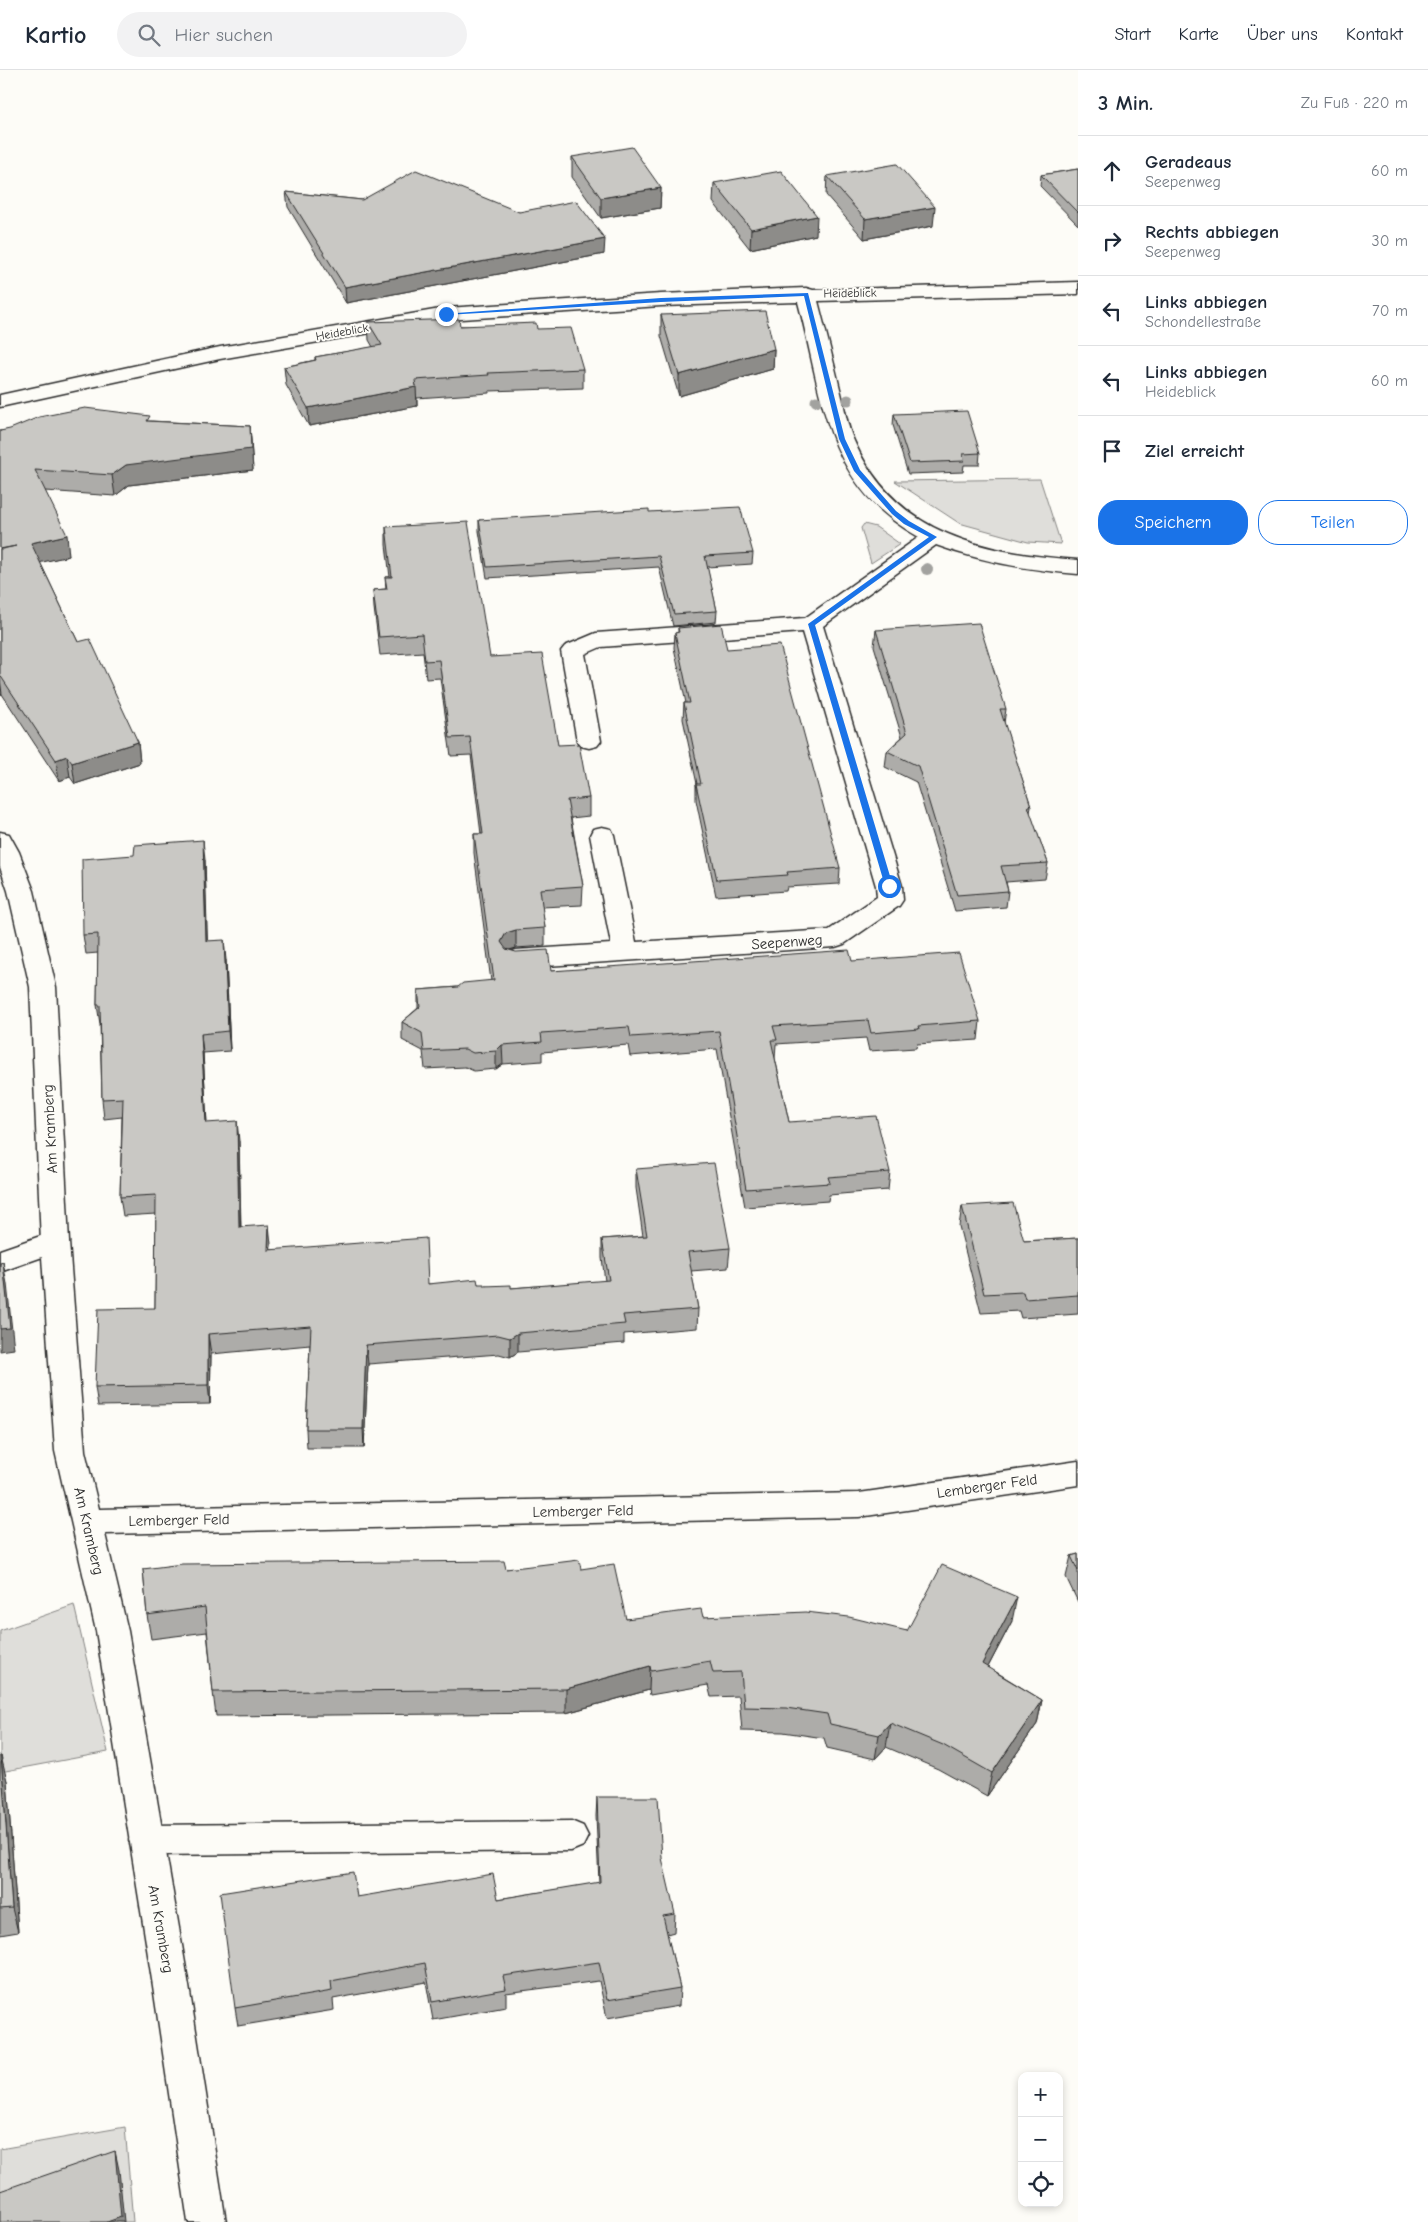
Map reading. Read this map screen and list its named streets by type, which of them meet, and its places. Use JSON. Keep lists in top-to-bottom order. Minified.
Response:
{"streets":{"street":["Heideblick","Seepenweg","Am Kramberg","Lemberger Feld"]},"crossings":[["Am Kramberg","Lemberger Feld"]],"page":{"header":"Kartio","search":"Hier suchen","nav":["Start","Karte","Über uns","Kontakt"],"heading":["3 Min.","Zu Fuß · 220 m"],"list":[["Geradeaus","Seepenweg","60 m"],["Rechts abbiegen","Seepenweg","30 m"],["Links abbiegen","Schondellestraße","70 m"],["Links abbiegen","Heideblick","60 m"],"Ziel erreicht"],"buttons":["Speichern","Teilen"],"map_buttons":["+","−"]}}
